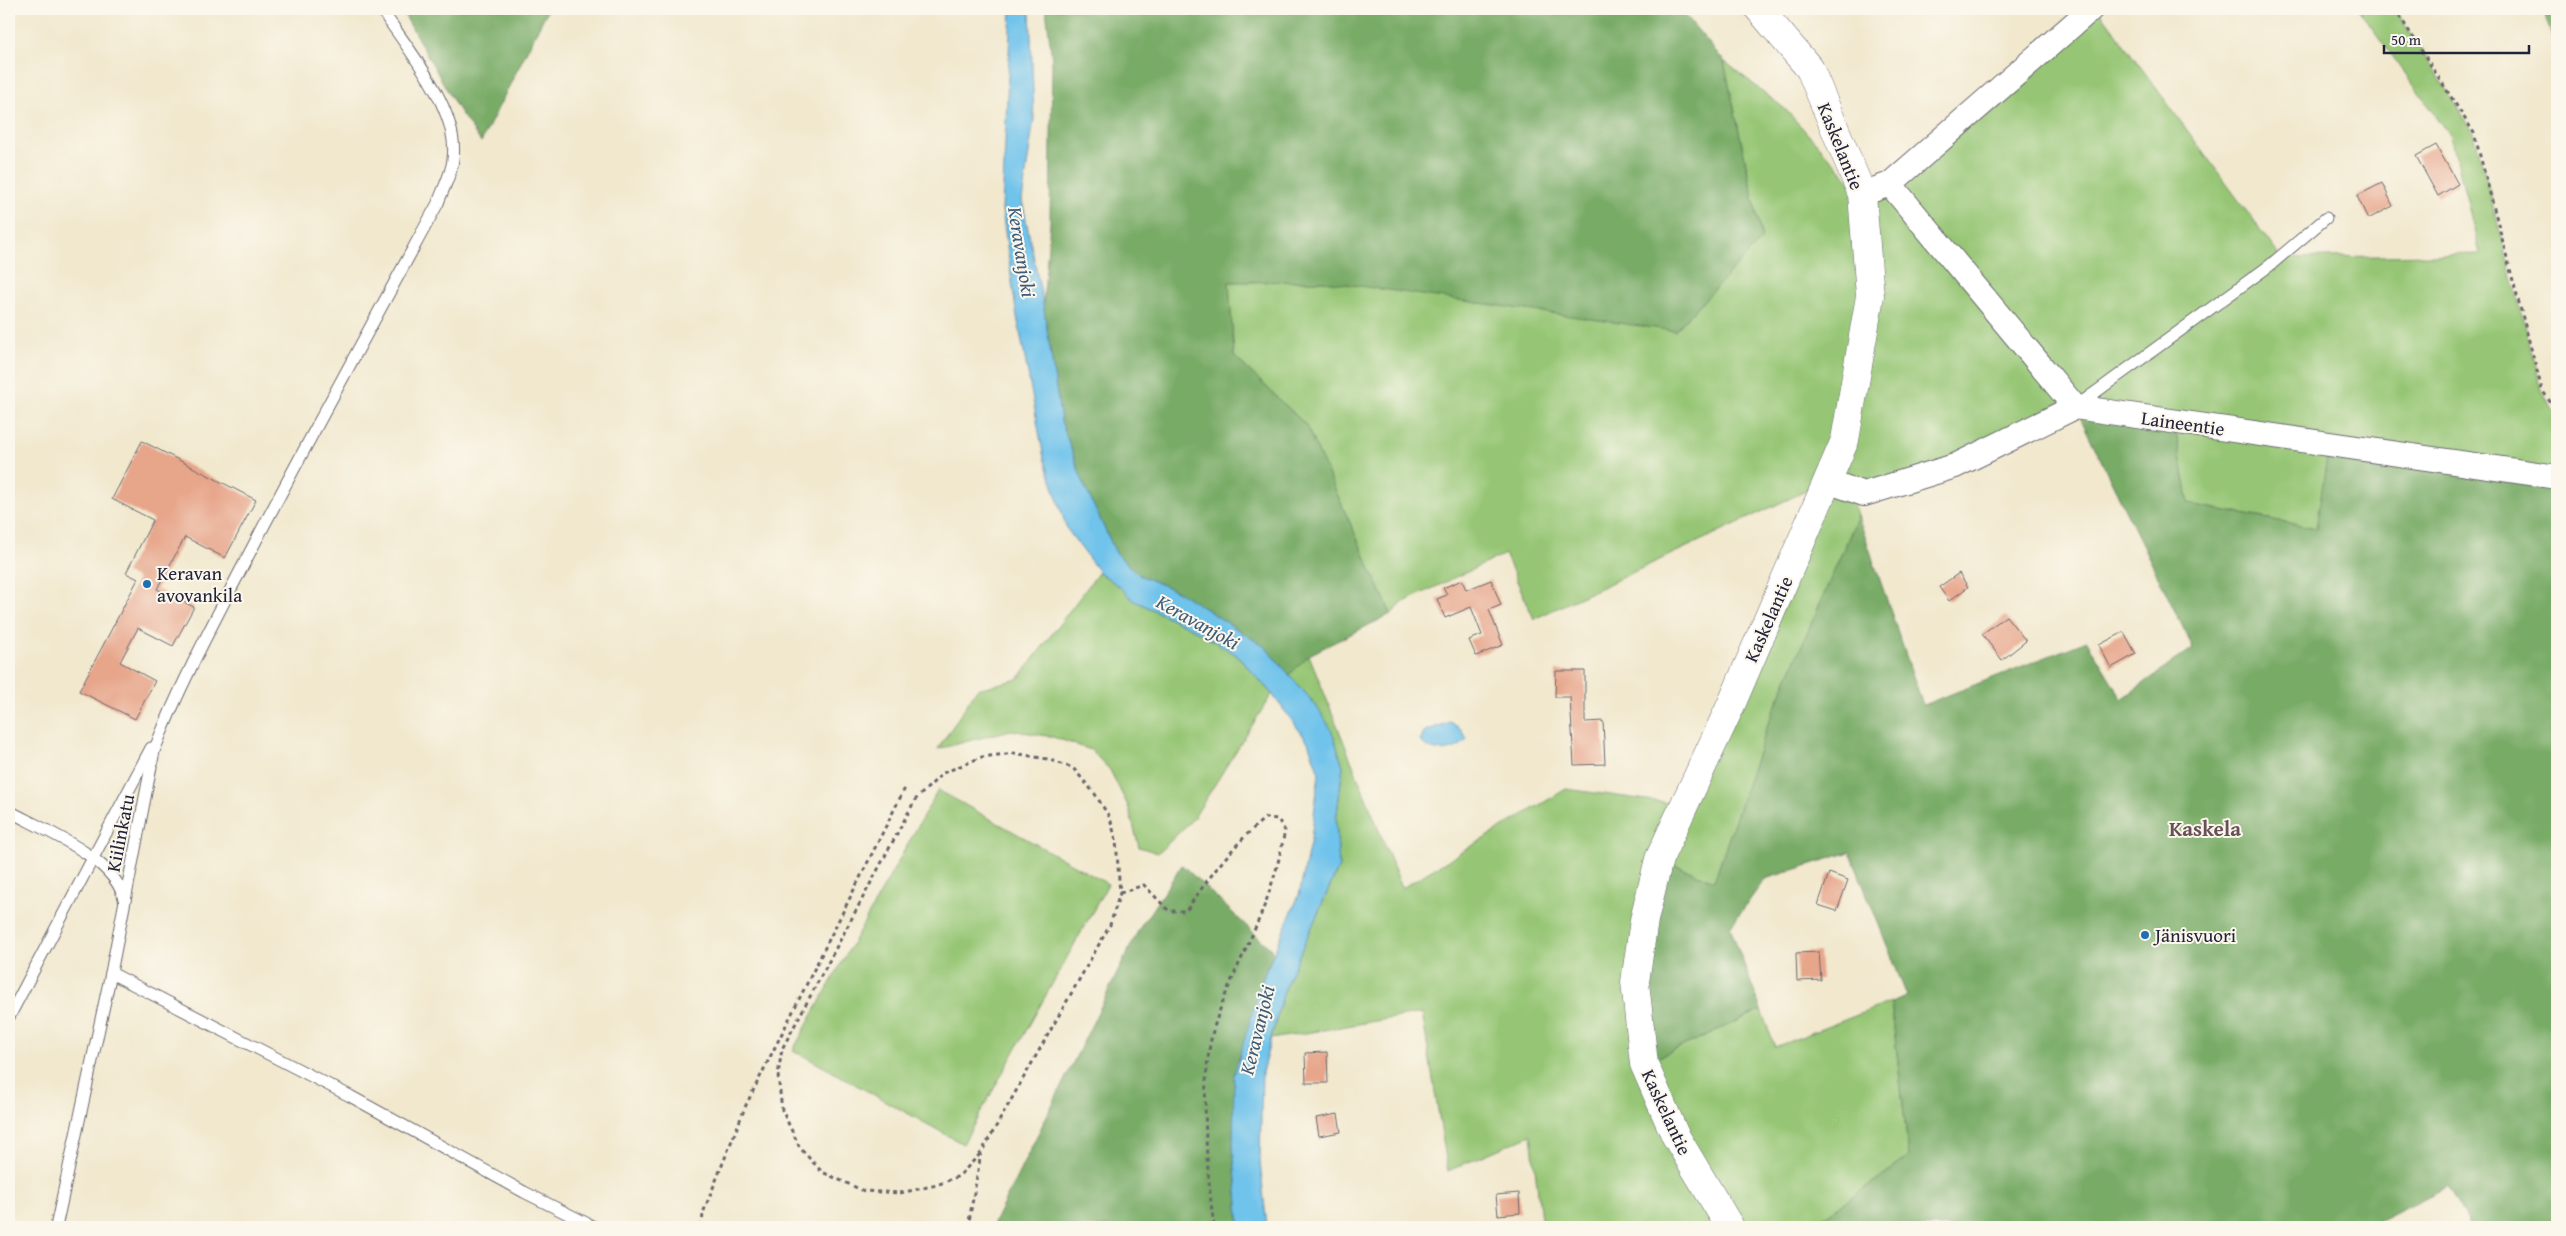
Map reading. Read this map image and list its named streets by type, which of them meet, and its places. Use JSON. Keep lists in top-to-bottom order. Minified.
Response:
{"streets":{"street":["Kaskelantie","Laineentie"],"lane":["Kiilinkatu"]},"districts":["Kaskela"],"water":["Keravanjoki"],"places":["Keravan avovankila","Jänisvuori"],"scale_bar":"50 m"}
